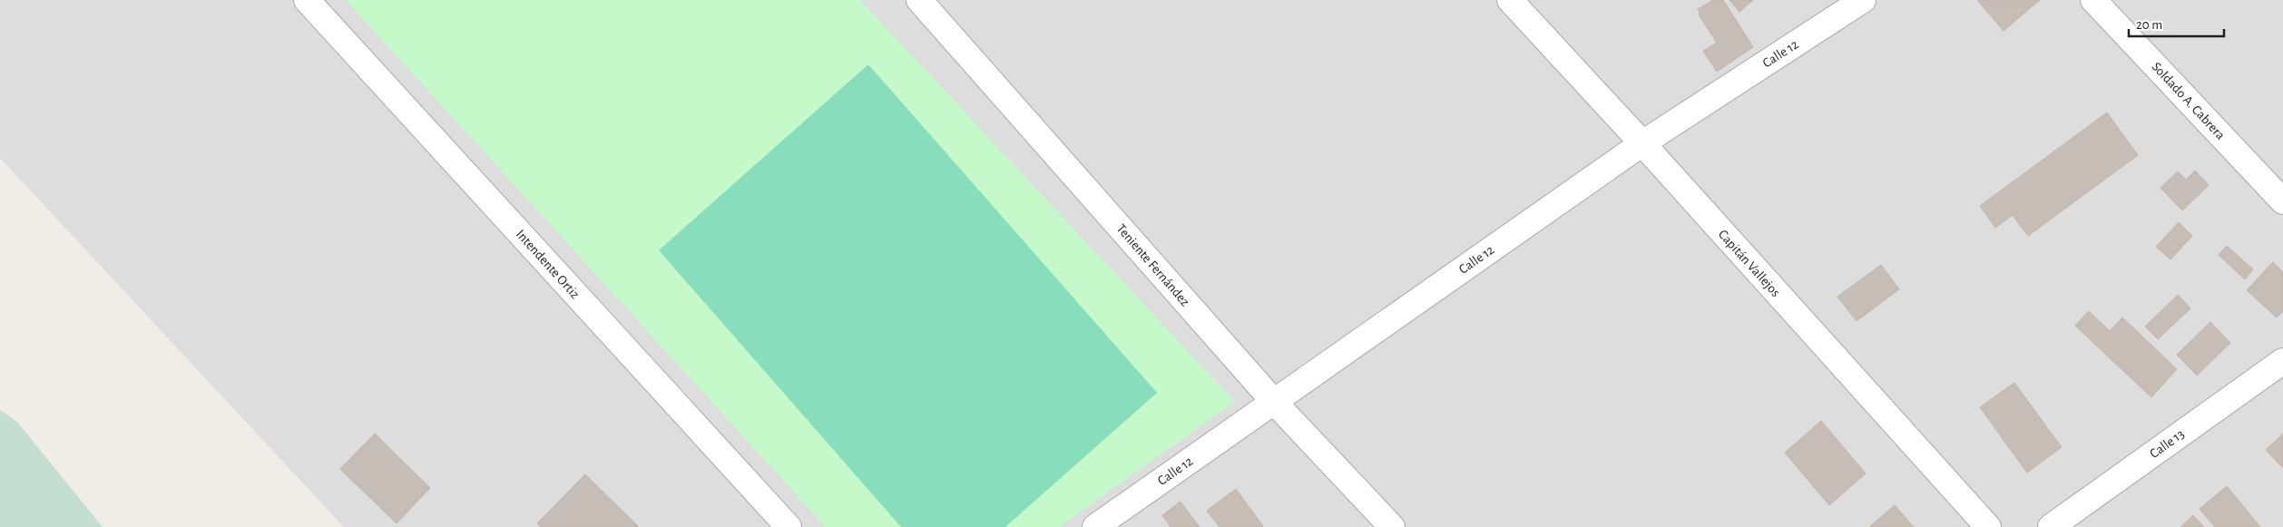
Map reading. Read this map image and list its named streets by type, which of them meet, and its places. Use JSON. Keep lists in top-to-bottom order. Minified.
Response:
{"streets":{"street":["Calle 12","Soldado A. Cabrera","Capitán Vallejos","Intendente Ortiz","Teniente Fernández","Calle 13"]},"crossings":[["Calle 12","Capitán Vallejos"],["Calle 12","Teniente Fernández"]],"scale_bar":"20 m"}
